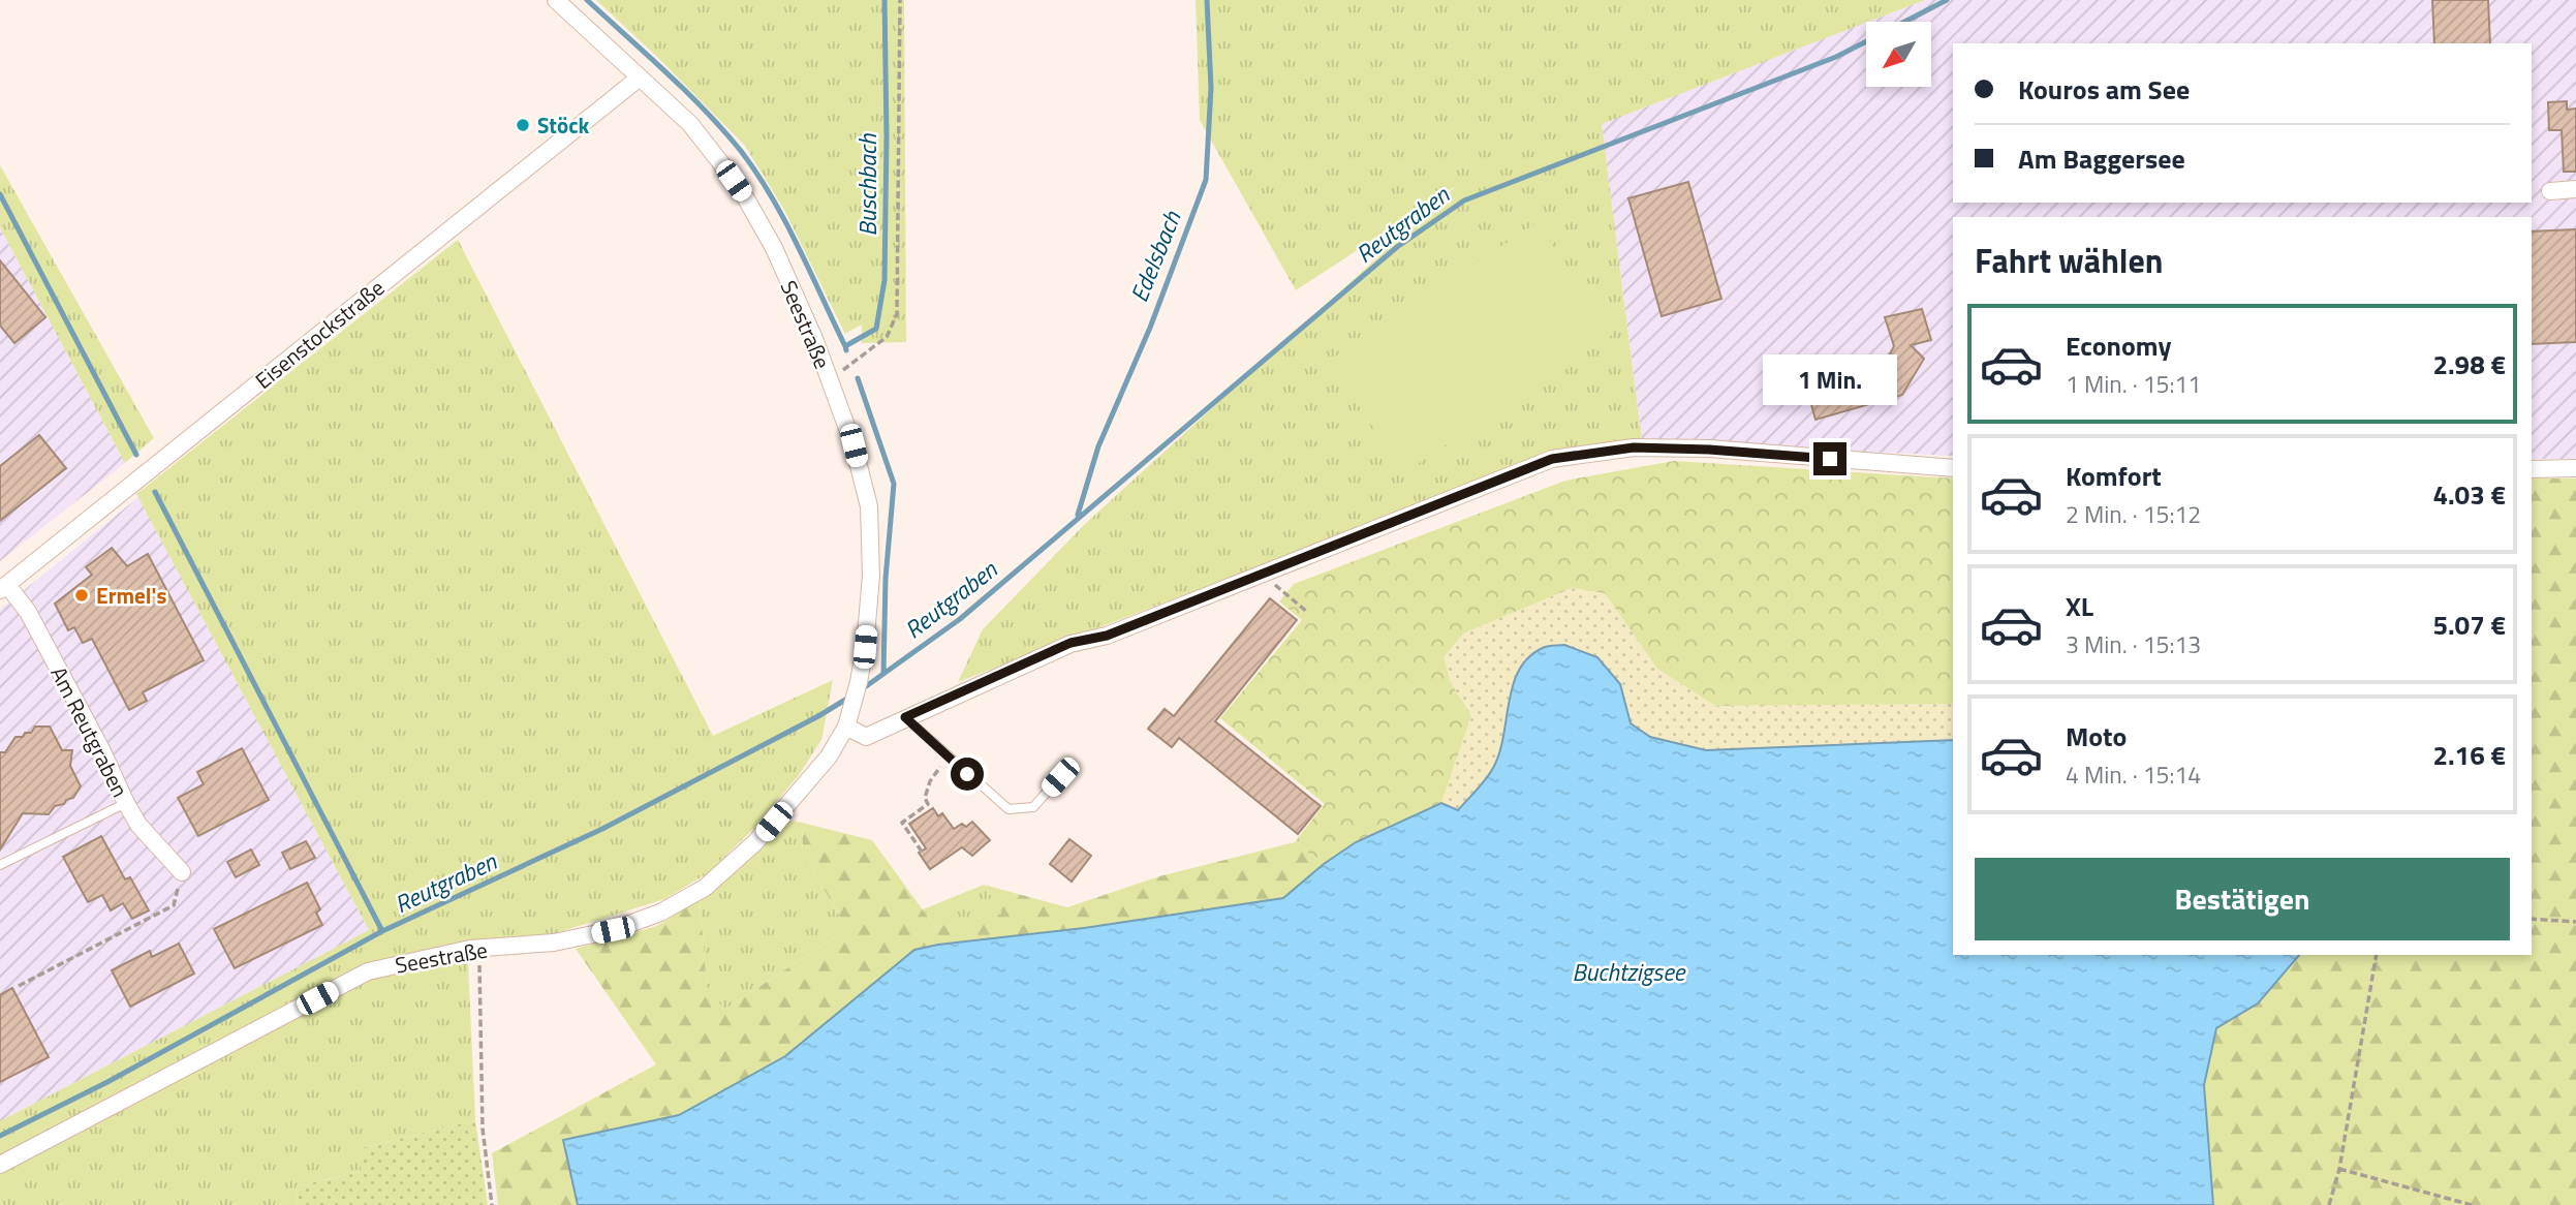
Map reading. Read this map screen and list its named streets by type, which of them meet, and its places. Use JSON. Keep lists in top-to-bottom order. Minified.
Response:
{"streets":{"street":["Seestraße","Eisenstockstraße","Am Reutgraben"]},"crossings":[["Seestraße","Eisenstockstraße"],["Eisenstockstraße","Am Reutgraben"]],"water":["Buschbach","Reutgraben","Edelsbach","Buchtzigsee"],"places":["Stöck","Ermel's"],"north":"bottom left","page":{"banner":["Kouros am See","Am Baggersee"],"heading":"Fahrt wählen","list":[{"name":"Economy","note":"1 Min. · 15:11","value":"2.98 €"},{"name":"Komfort","note":"2 Min. · 15:12","value":"4.03 €"},{"name":"XL","note":"3 Min. · 15:13","value":"5.07 €"},{"name":"Moto","note":"4 Min. · 15:14","value":"2.16 €"}],"bubble":"1 Min.","buttons":"Bestätigen"}}
